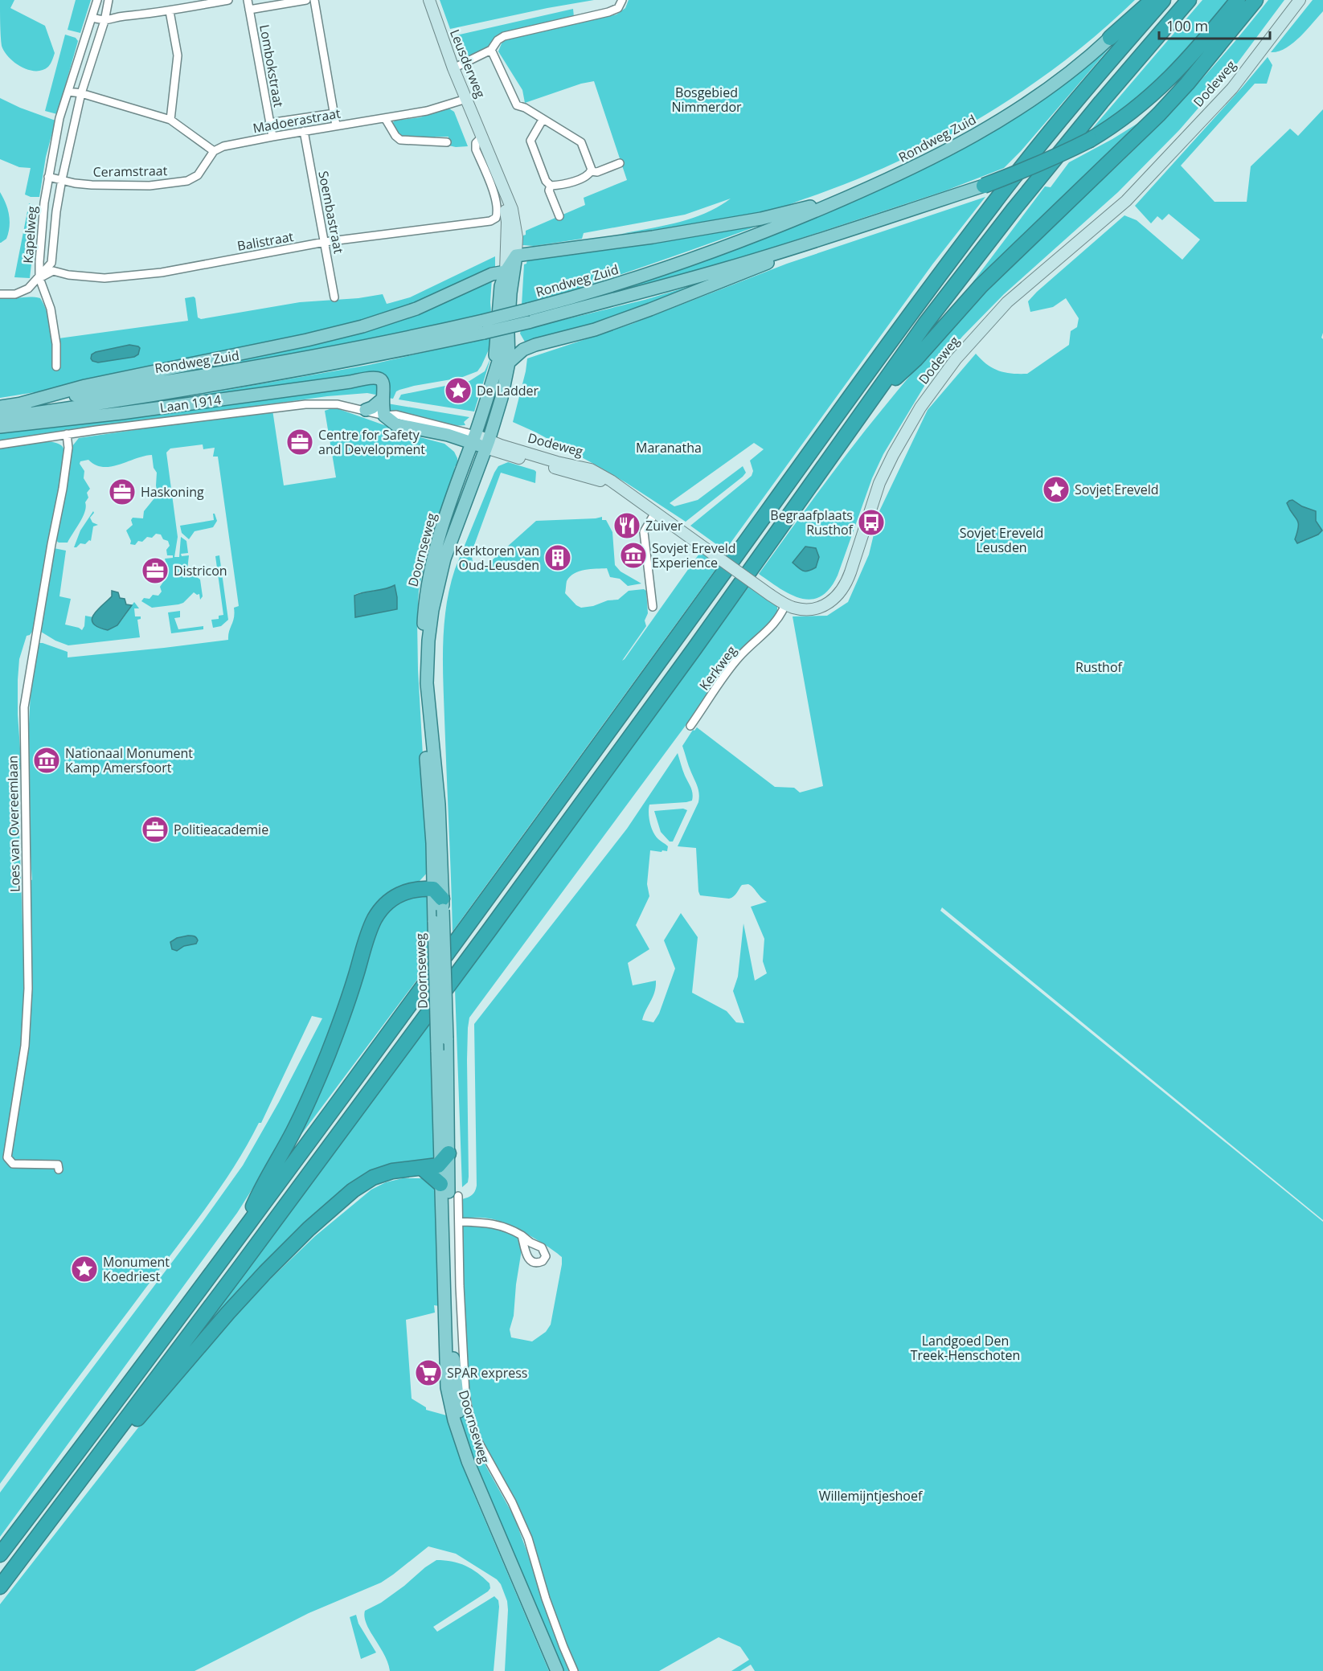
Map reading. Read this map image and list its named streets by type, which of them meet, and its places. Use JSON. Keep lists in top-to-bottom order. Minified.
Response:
{"streets":{"main road":["Leusderweg","Dodeweg","Rondweg Zuid","Laan 1914","Doornseweg"],"street":["Lombokstraat","Madoerastraat","Ceramstraat","Soembastraat","Kapelweg","Balistraat","Kerkweg","Loes van Overeemlaan"]},"crossings":[["Leusderweg","Dodeweg"],["Leusderweg","Madoerastraat"],["Leusderweg","Balistraat"],["Leusderweg","Laan 1914"],["Leusderweg","Doornseweg"],["Lombokstraat","Madoerastraat"],["Dodeweg","Laan 1914"],["Dodeweg","Doornseweg"],["Dodeweg","Kerkweg"],["Madoerastraat","Ceramstraat"],["Madoerastraat","Soembastraat"],["Ceramstraat","Kapelweg"],["Soembastraat","Balistraat"],["Kapelweg","Balistraat"],["Laan 1914","Doornseweg"],["Laan 1914","Loes van Overeemlaan"]],"parks":["Bosgebied Nimmerdor","Maranatha","Sovjet Ereveld Leusden","Rusthof","Landgoed Den Treek-Henschoten","Willemijntjeshoef"],"places":{"place":["De Ladder","Sovjet Ereveld","Monument Koedriest"],"office":["Centre for Safety and Development","Haskoning","Districon","Politieacademie"],"bus stop":["Begraafplaats Rusthof"],"restaurant":["Zuiver"],"museum":["Sovjet Ereveld Experience","Nationaal Monument Kamp Amersfoort"],"building":["Kerktoren van Oud-Leusden"],"supermarket":["SPAR express"]},"scale_bar":"100 m"}
